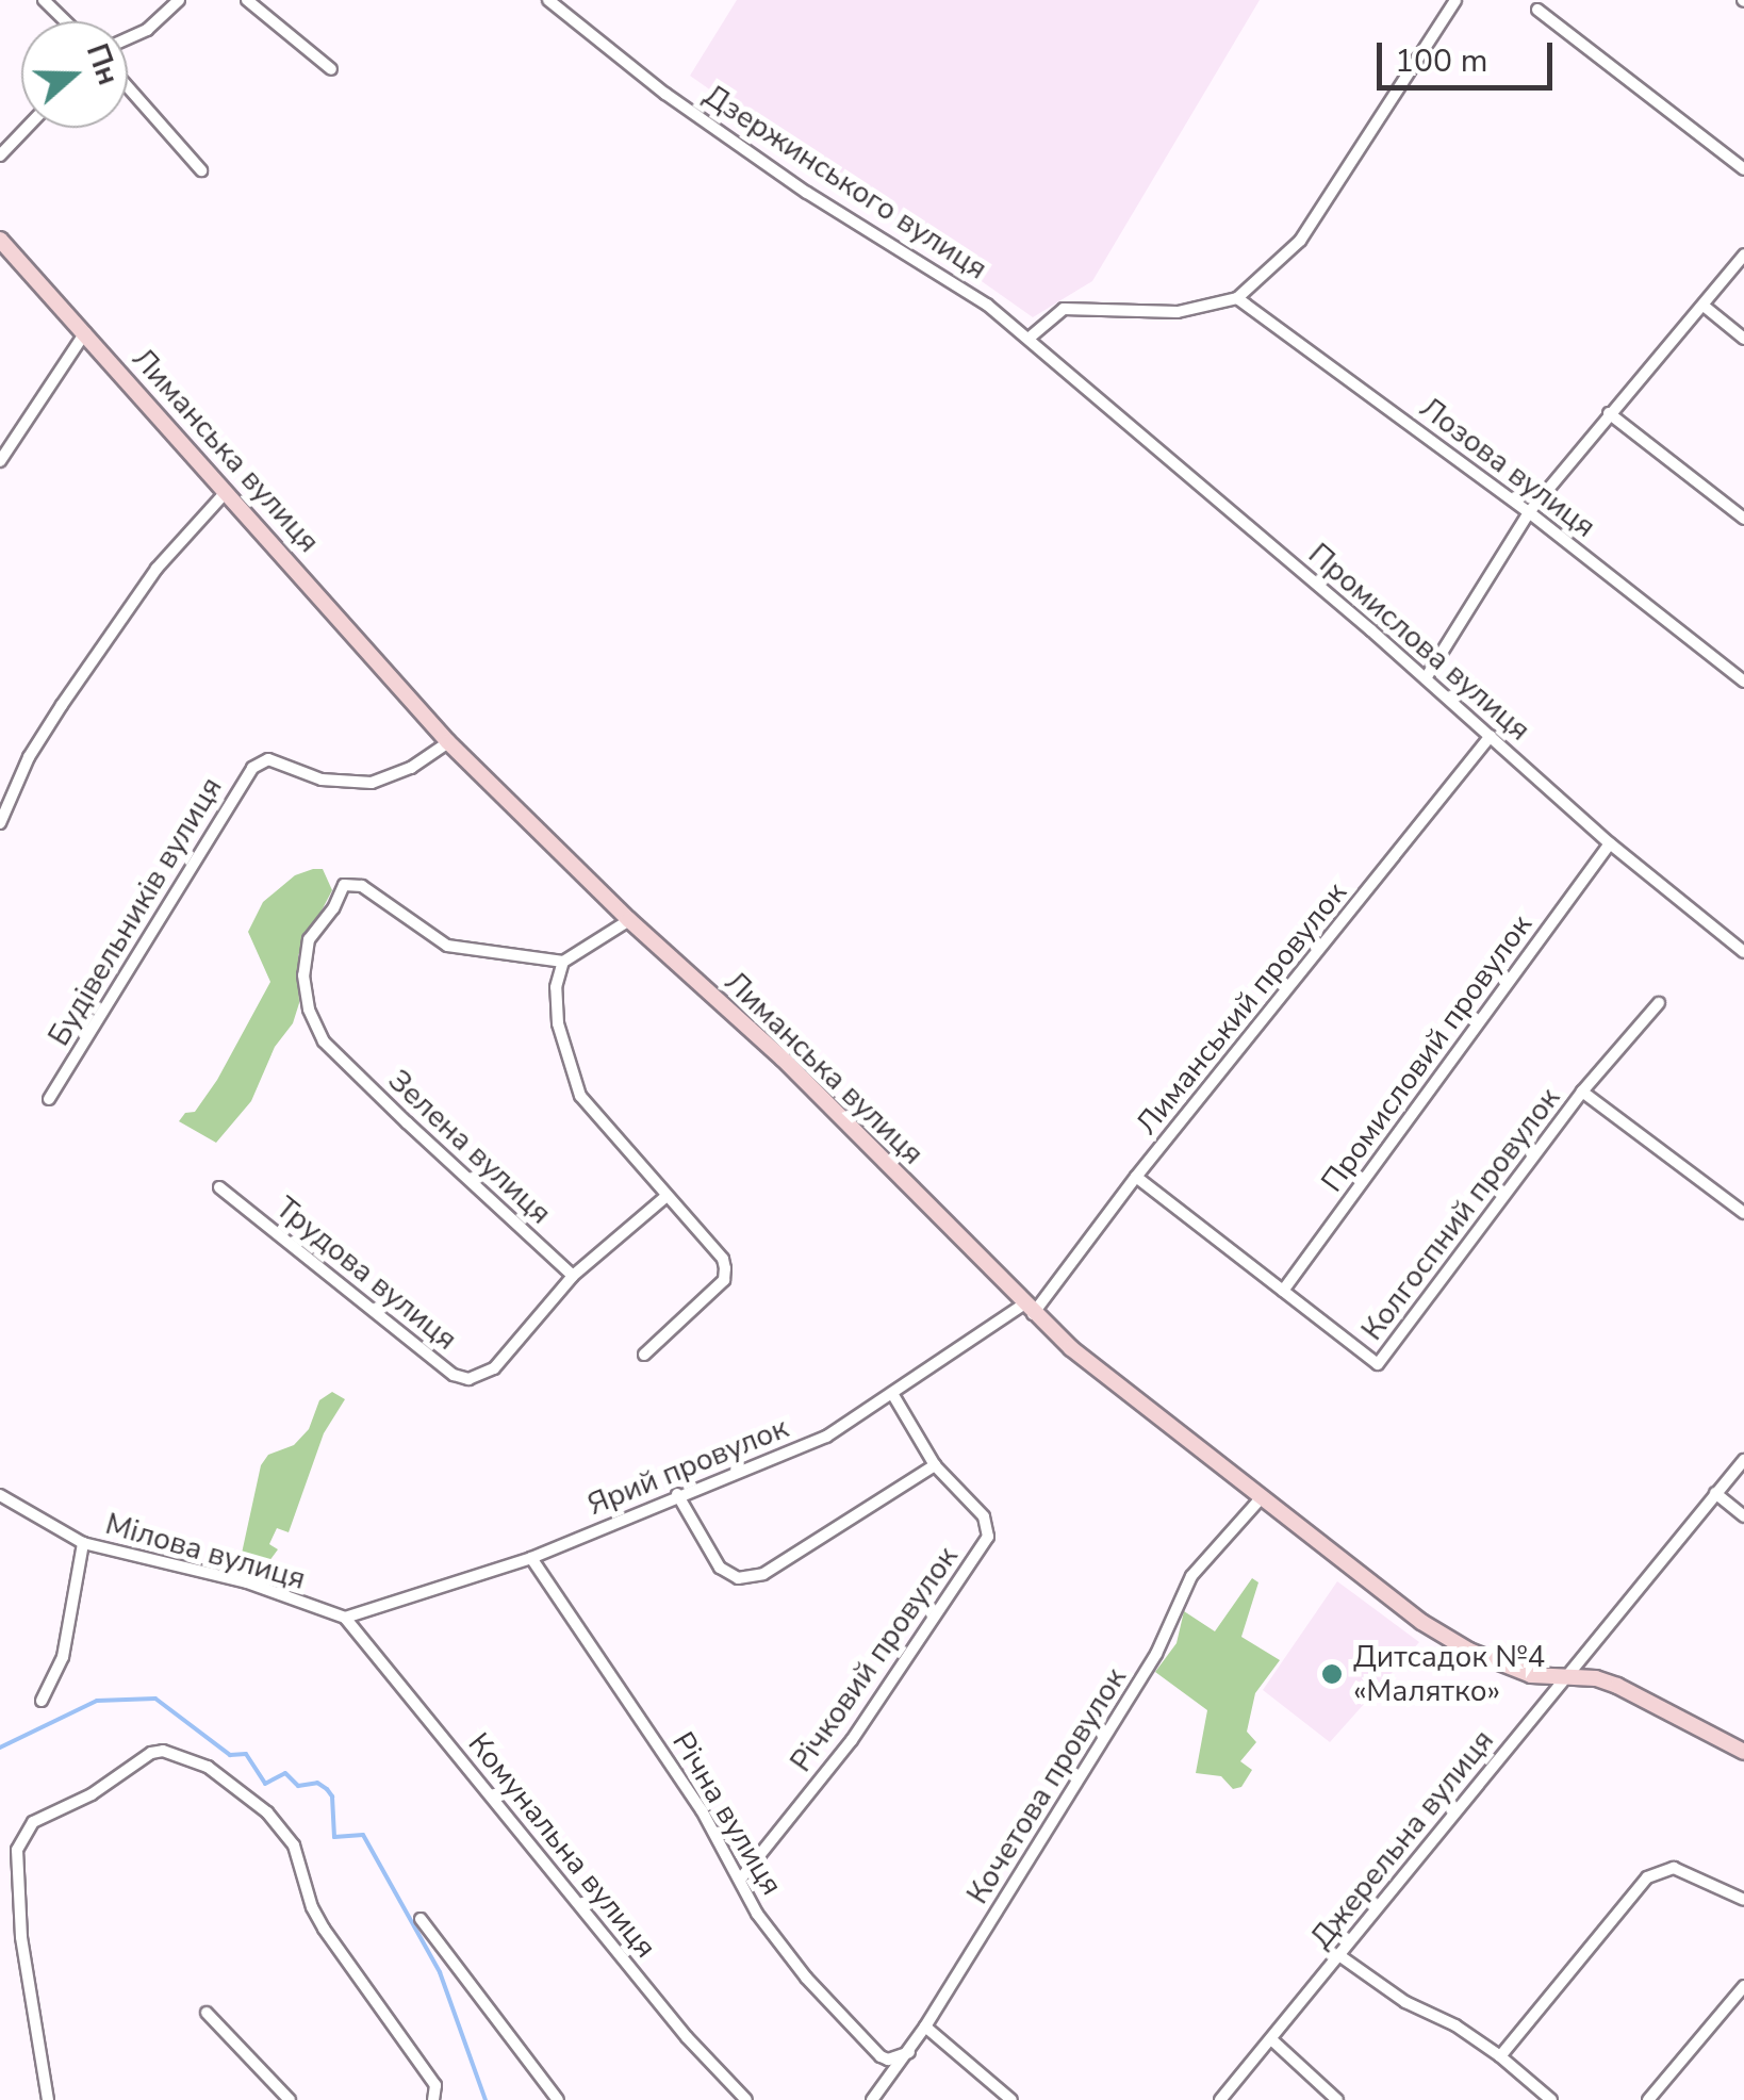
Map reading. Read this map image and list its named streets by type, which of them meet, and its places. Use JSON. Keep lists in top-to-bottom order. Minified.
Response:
{"streets":{"street":["Дзержинського вулиця","Лиманська вулиця","Лозова вулиця","Промислова вулиця","Будівельників вулиця","Лиманський провулок","Промисловий провулок","Зелена вулиця","Колгоспний провулок","Трудова вулиця","Ярий провулок","Мілова вулиця","Річковий провулок","Кочетова провулок","Річна вулиця","Джерельна вулиця","Комунальна вулиця"]},"crossings":[["Дзержинського вулиця","Промислова вулиця"],["Лиманська вулиця","Будівельників вулиця"],["Лиманська вулиця","Лиманський провулок"],["Лиманська вулиця","Ярий провулок"],["Лиманська вулиця","Кочетова провулок"],["Лиманська вулиця","Джерельна вулиця"],["Промислова вулиця","Лиманський провулок"],["Промислова вулиця","Промисловий провулок"],["Лиманський провулок","Ярий провулок"],["Промисловий провулок","Колгоспний провулок"],["Зелена вулиця","Трудова вулиця"],["Ярий провулок","Мілова вулиця"],["Ярий провулок","Річковий провулок"],["Ярий провулок","Річна вулиця"],["Ярий провулок","Комунальна вулиця"],["Мілова вулиця","Комунальна вулиця"],["Річковий провулок","Річна вулиця"],["Кочетова провулок","Річна вулиця"]],"places":["Дитсадок №4 «Малятко»"],"scale_bar":"100 m","north":"right"}
